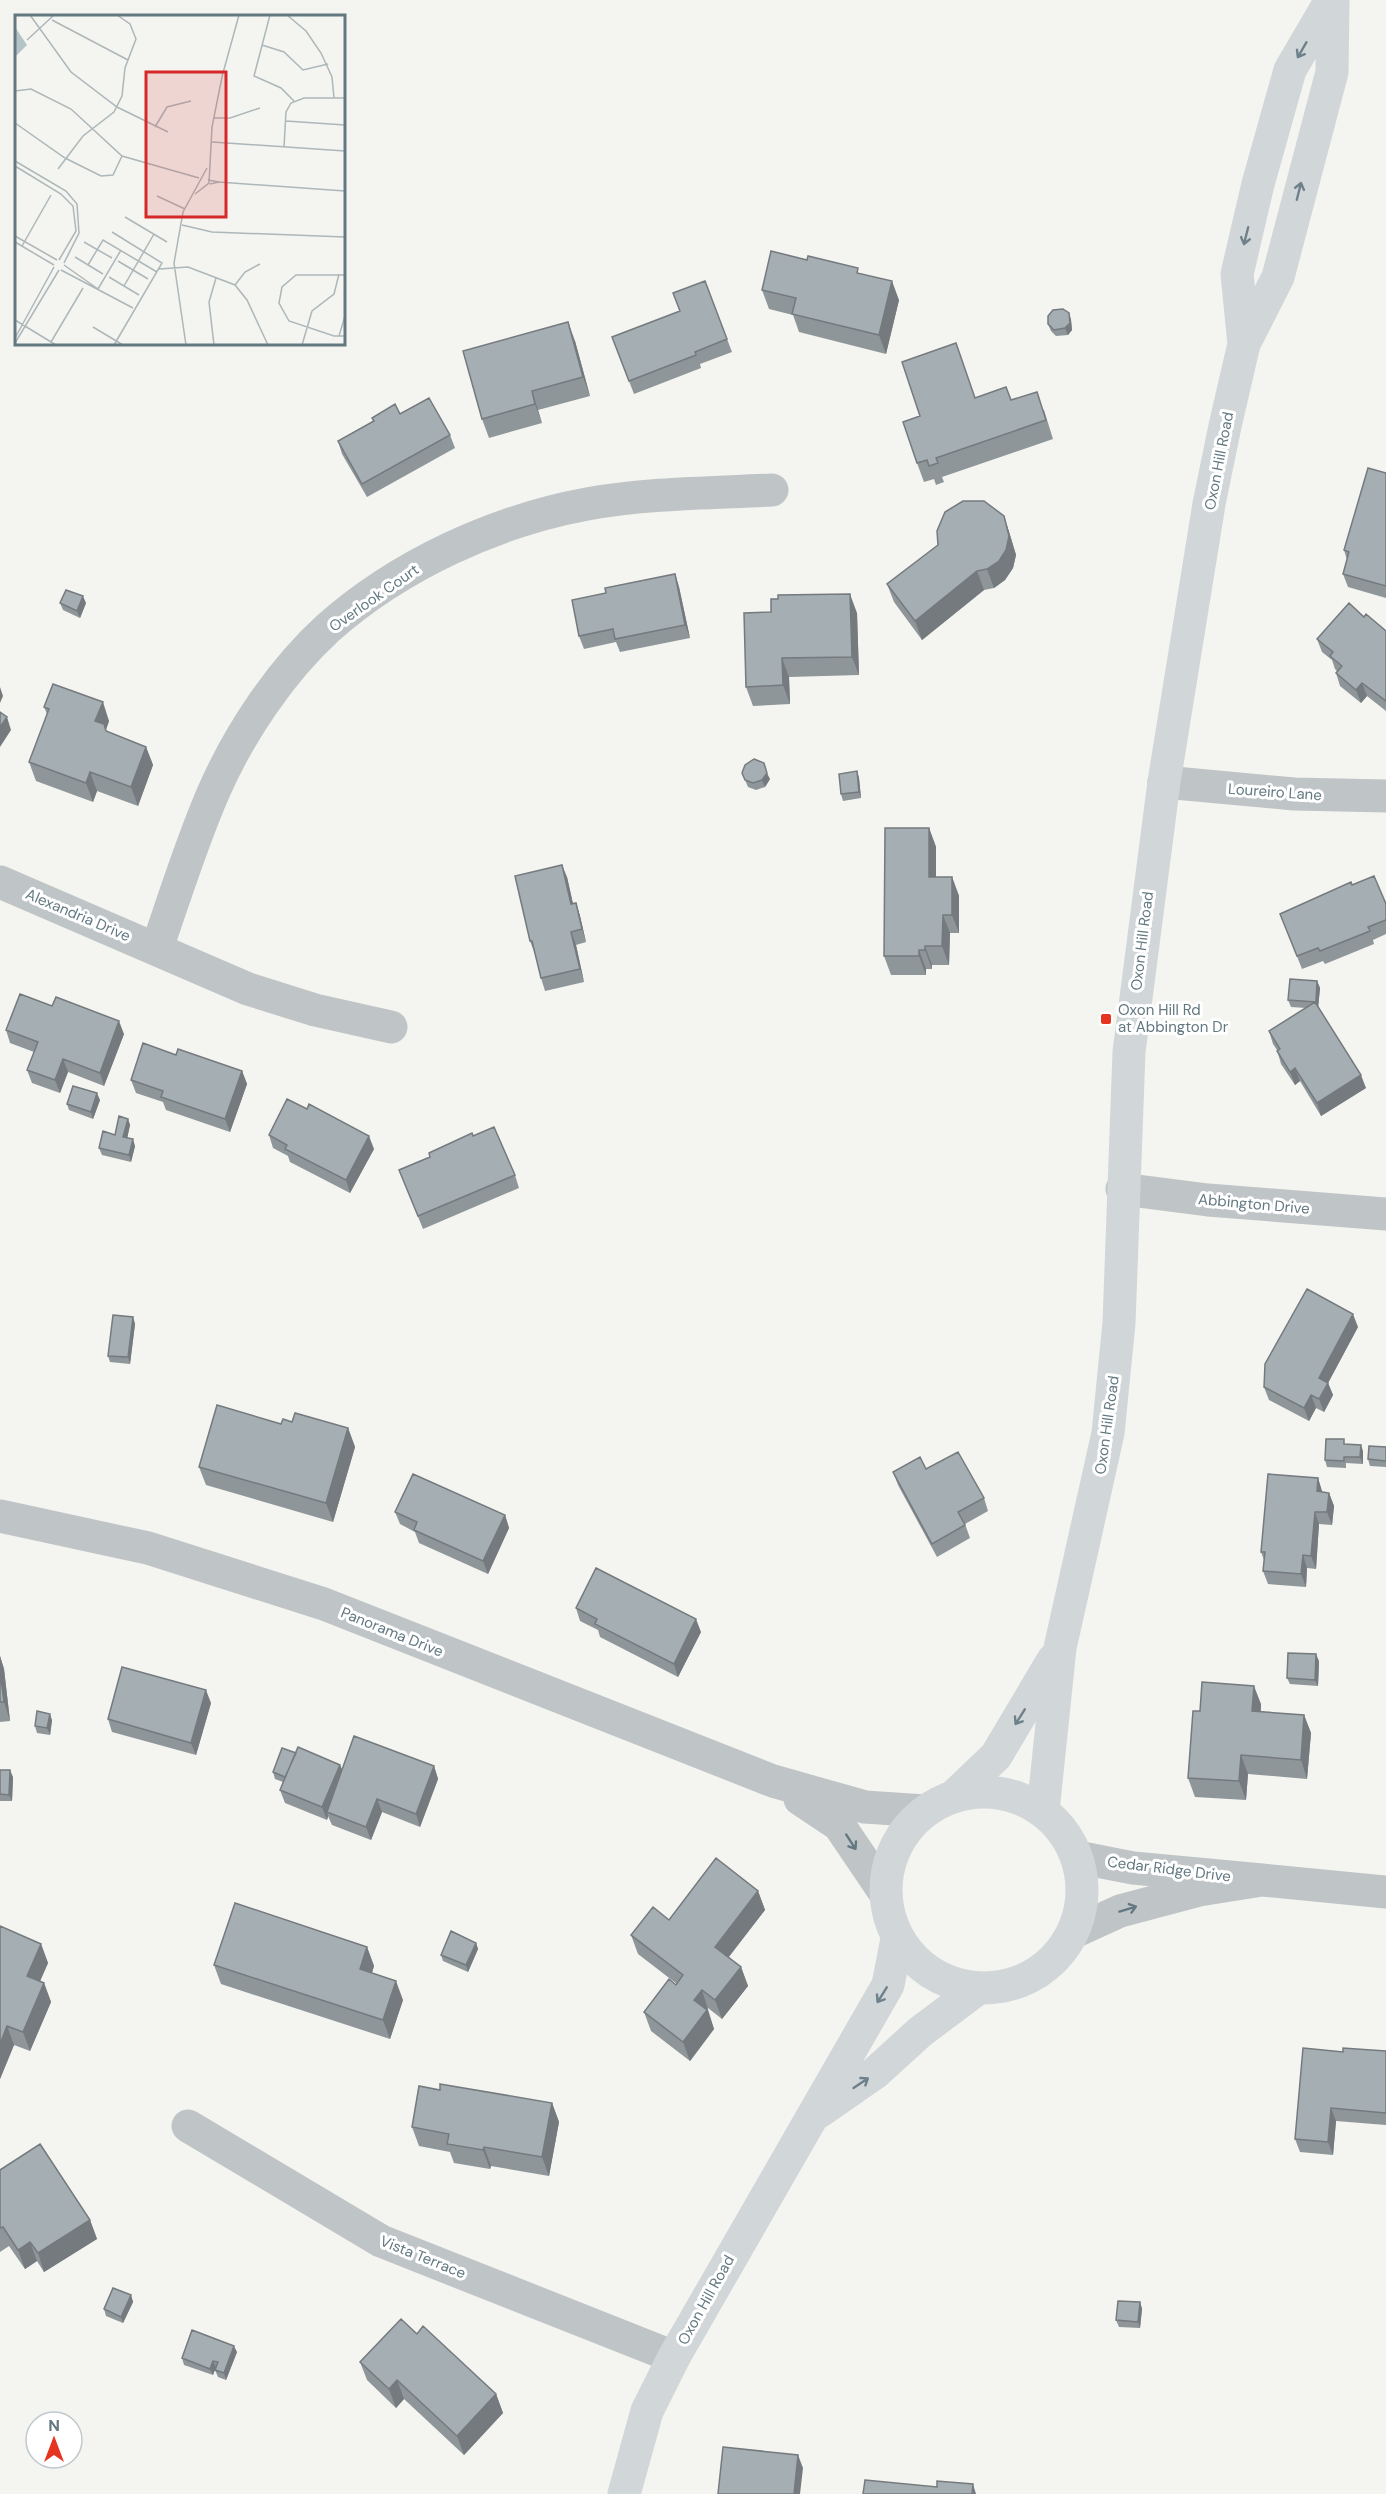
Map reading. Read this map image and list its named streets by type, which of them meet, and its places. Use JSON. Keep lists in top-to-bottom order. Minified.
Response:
{"streets":{"main road":["Oxon Hill Road"],"street":["Overlook Court","Loureiro Lane","Alexandria Drive","Abbington Drive","Panorama Drive","Cedar Ridge Drive","Vista Terrace"]},"crossings":[["Oxon Hill Road","Loureiro Lane"],["Oxon Hill Road","Abbington Drive"],["Oxon Hill Road","Panorama Drive"],["Oxon Hill Road","Cedar Ridge Drive"],["Oxon Hill Road","Vista Terrace"],["Overlook Court","Alexandria Drive"],["Panorama Drive","Cedar Ridge Drive"]],"places":{"transit":["Oxon Hill Rd at Abbington Dr"]},"north":"top"}
